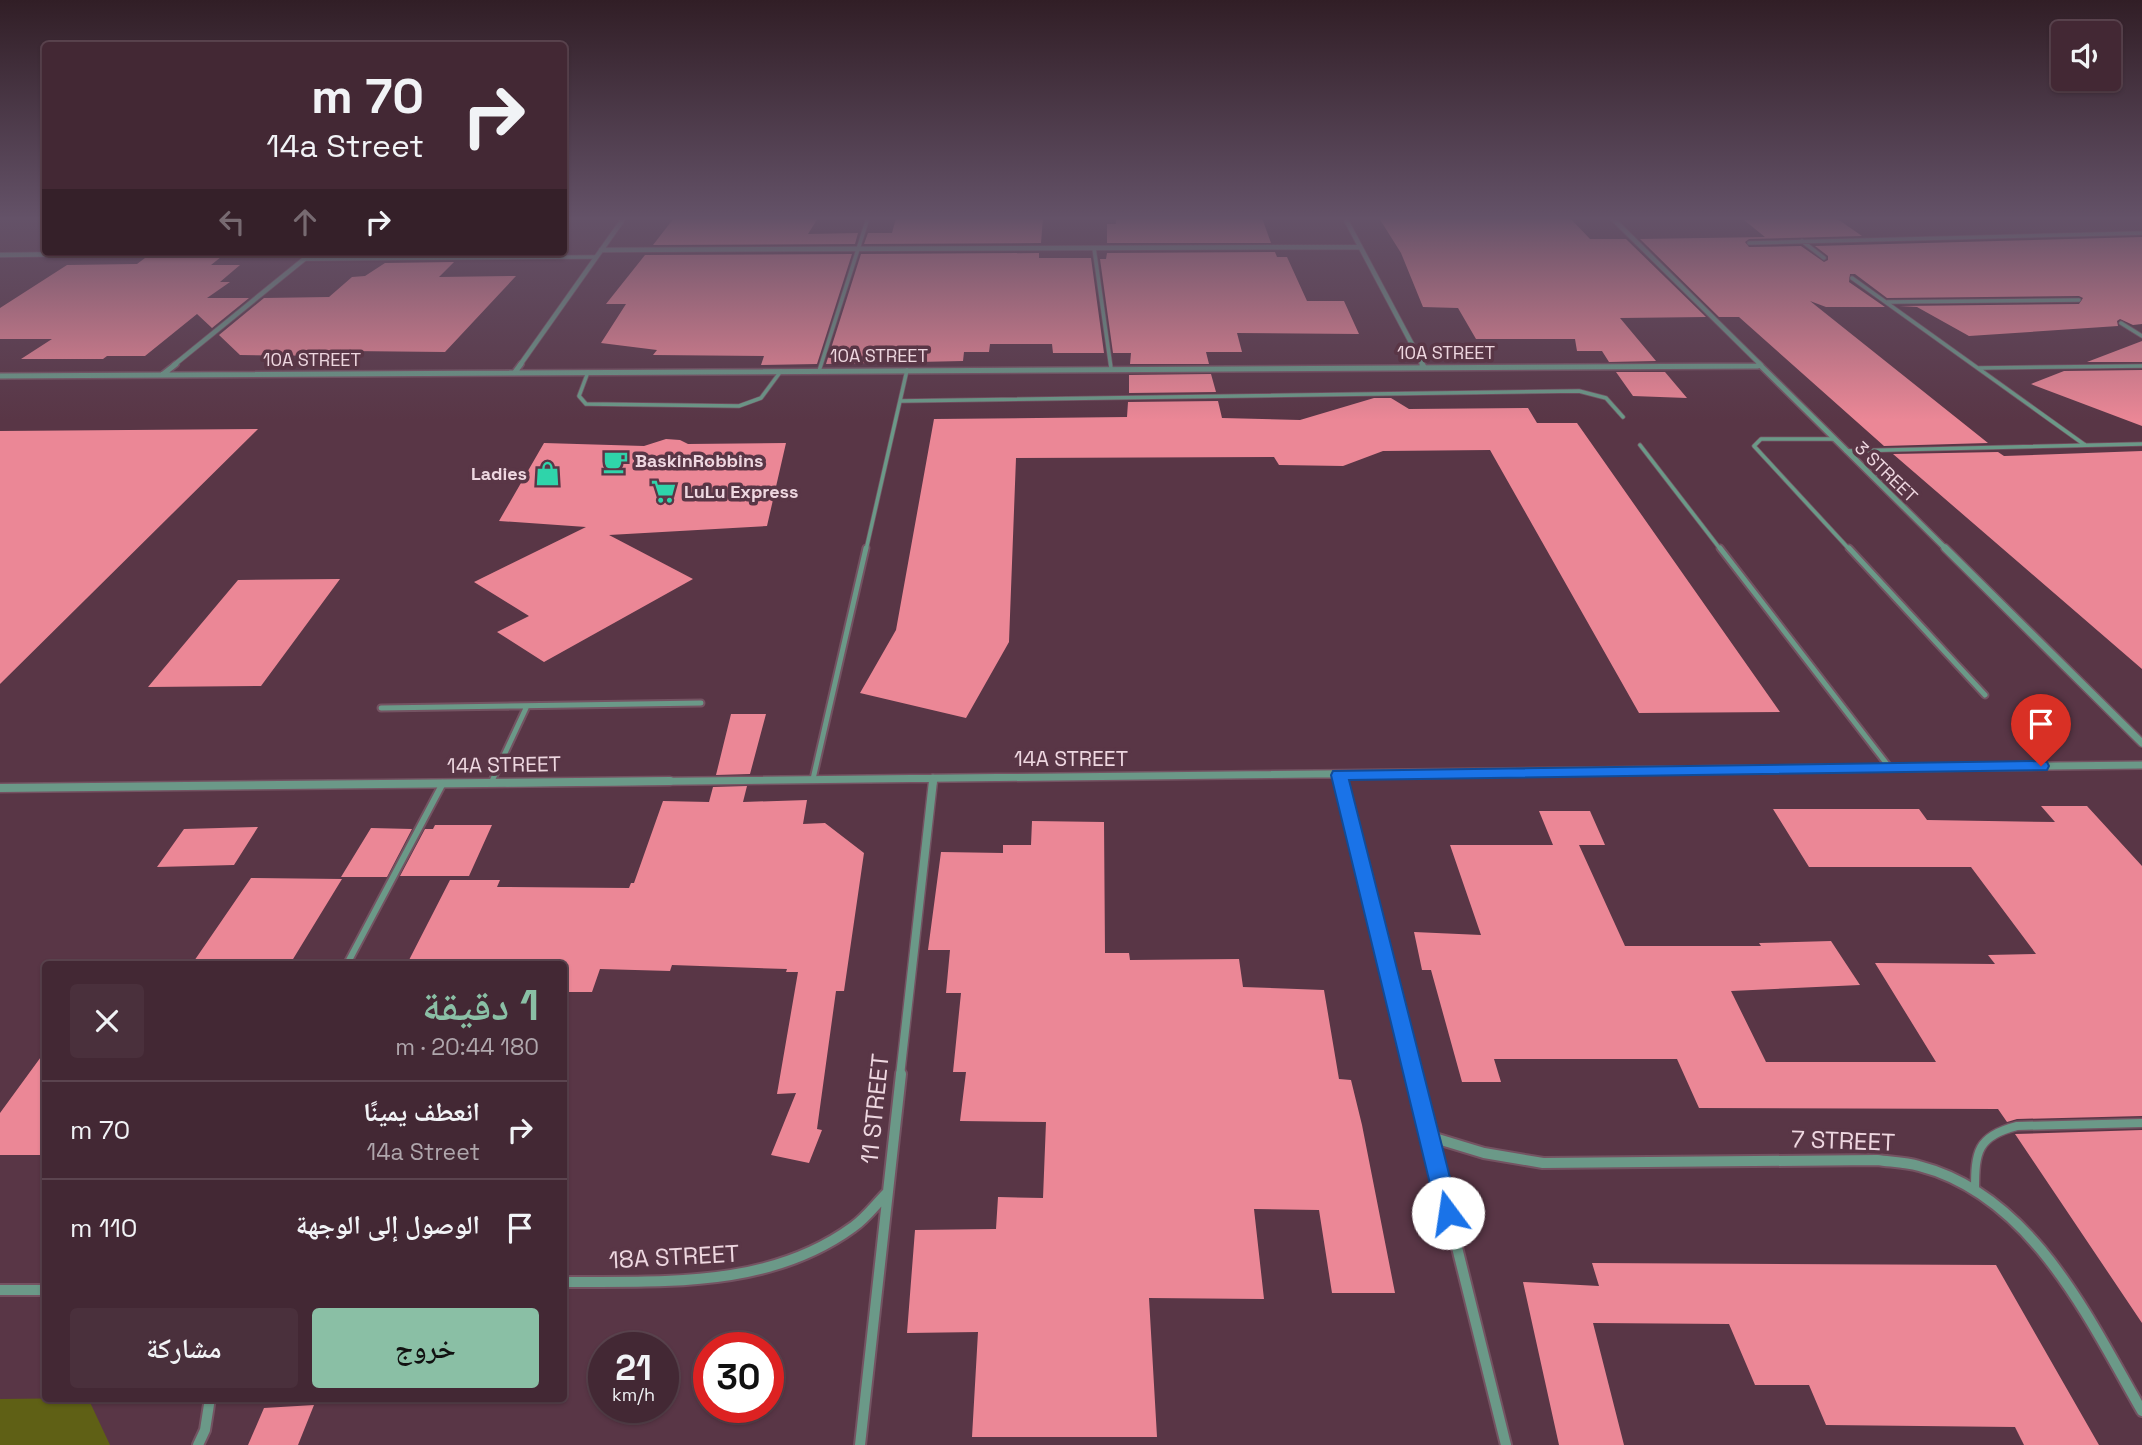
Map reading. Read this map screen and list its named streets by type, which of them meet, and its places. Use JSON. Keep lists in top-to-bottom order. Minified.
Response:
{"streets":{"street":["10A STREET","3 STREET","14A STREET","11 STREET","7 STREET","18A STREET"]},"crossings":[["10A STREET","3 STREET"],["14A STREET","11 STREET"],["11 STREET","18A STREET"]],"places":{"cafe":["BaskinRobbins"],"shop":["Ladies"],"supermarket":["LuLu Express"]},"page":{"turn":["70 m","14a Street"],"heading":["1 دقيقة","180 m · 20:44"],"list":[{"name":"انعطف يمينًا","note":"14a Street","value":"70 m"},{"name":"الوصول إلى الوجهة","value":"110 m"}],"buttons":["خروج","مشاركة"],"speed":"21 km/h","limit":"30"}}
